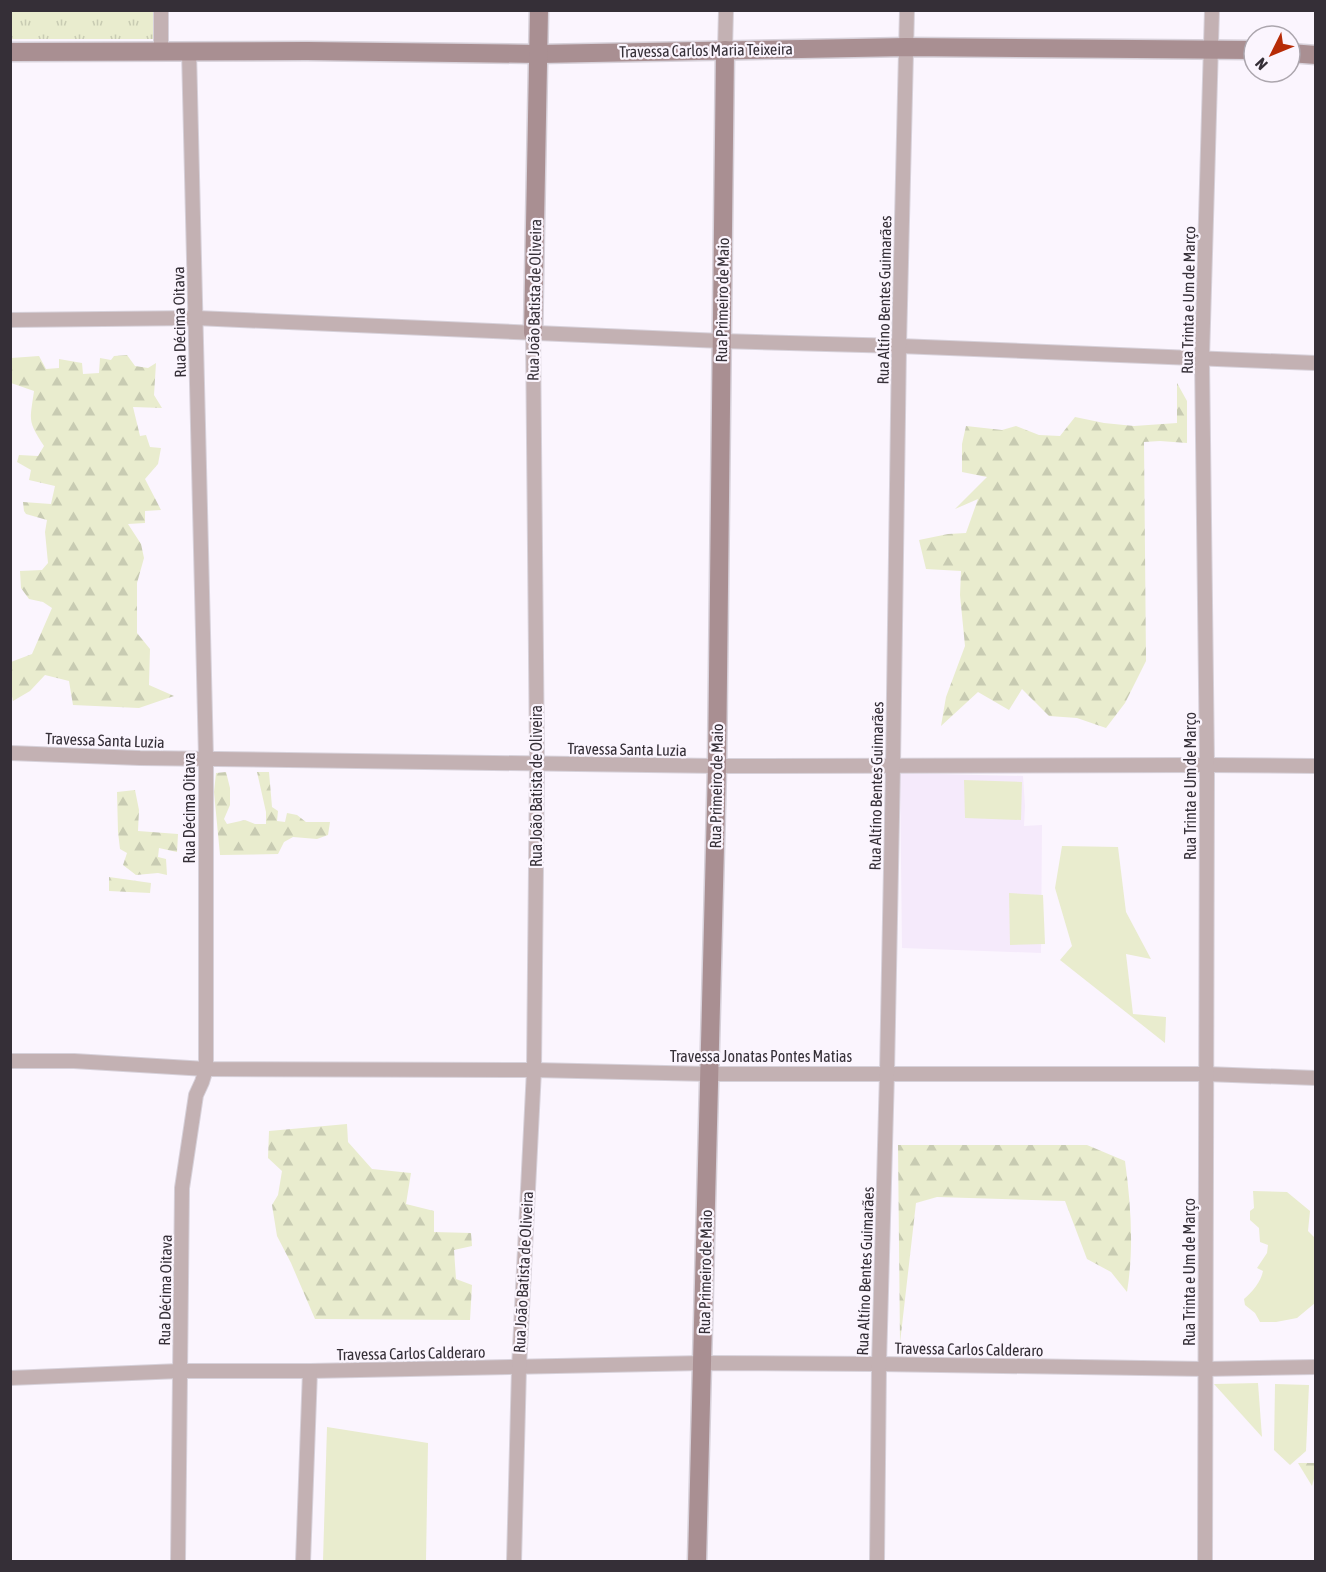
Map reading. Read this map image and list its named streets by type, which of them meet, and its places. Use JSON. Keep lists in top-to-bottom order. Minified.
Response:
{"streets":{"street":["Travessa Carlos Maria Teixeira","Rua João Batista de Oliveira","Rua Primeiro de Maio","Rua Altíno Bentes Guimarães","Rua Trinta e Um de Março","Rua Décima Oitava","Travessa Santa Luzia","Travessa Jonatas Pontes Matias","Travessa Carlos Calderaro"]},"crossings":[["Travessa Carlos Maria Teixeira","Rua João Batista de Oliveira"],["Travessa Carlos Maria Teixeira","Rua Primeiro de Maio"],["Travessa Carlos Maria Teixeira","Rua Altíno Bentes Guimarães"],["Travessa Carlos Maria Teixeira","Rua Trinta e Um de Março"],["Travessa Carlos Maria Teixeira","Rua Décima Oitava"],["Rua João Batista de Oliveira","Travessa Santa Luzia"],["Rua João Batista de Oliveira","Travessa Jonatas Pontes Matias"],["Rua João Batista de Oliveira","Travessa Carlos Calderaro"],["Rua Primeiro de Maio","Travessa Santa Luzia"],["Rua Primeiro de Maio","Travessa Jonatas Pontes Matias"],["Rua Primeiro de Maio","Travessa Carlos Calderaro"],["Rua Altíno Bentes Guimarães","Travessa Santa Luzia"],["Rua Altíno Bentes Guimarães","Travessa Jonatas Pontes Matias"],["Rua Altíno Bentes Guimarães","Travessa Carlos Calderaro"],["Rua Trinta e Um de Março","Travessa Santa Luzia"],["Rua Trinta e Um de Março","Travessa Jonatas Pontes Matias"],["Rua Trinta e Um de Março","Travessa Carlos Calderaro"],["Rua Décima Oitava","Travessa Santa Luzia"],["Rua Décima Oitava","Travessa Jonatas Pontes Matias"],["Rua Décima Oitava","Travessa Carlos Calderaro"]],"north":"bottom left"}
